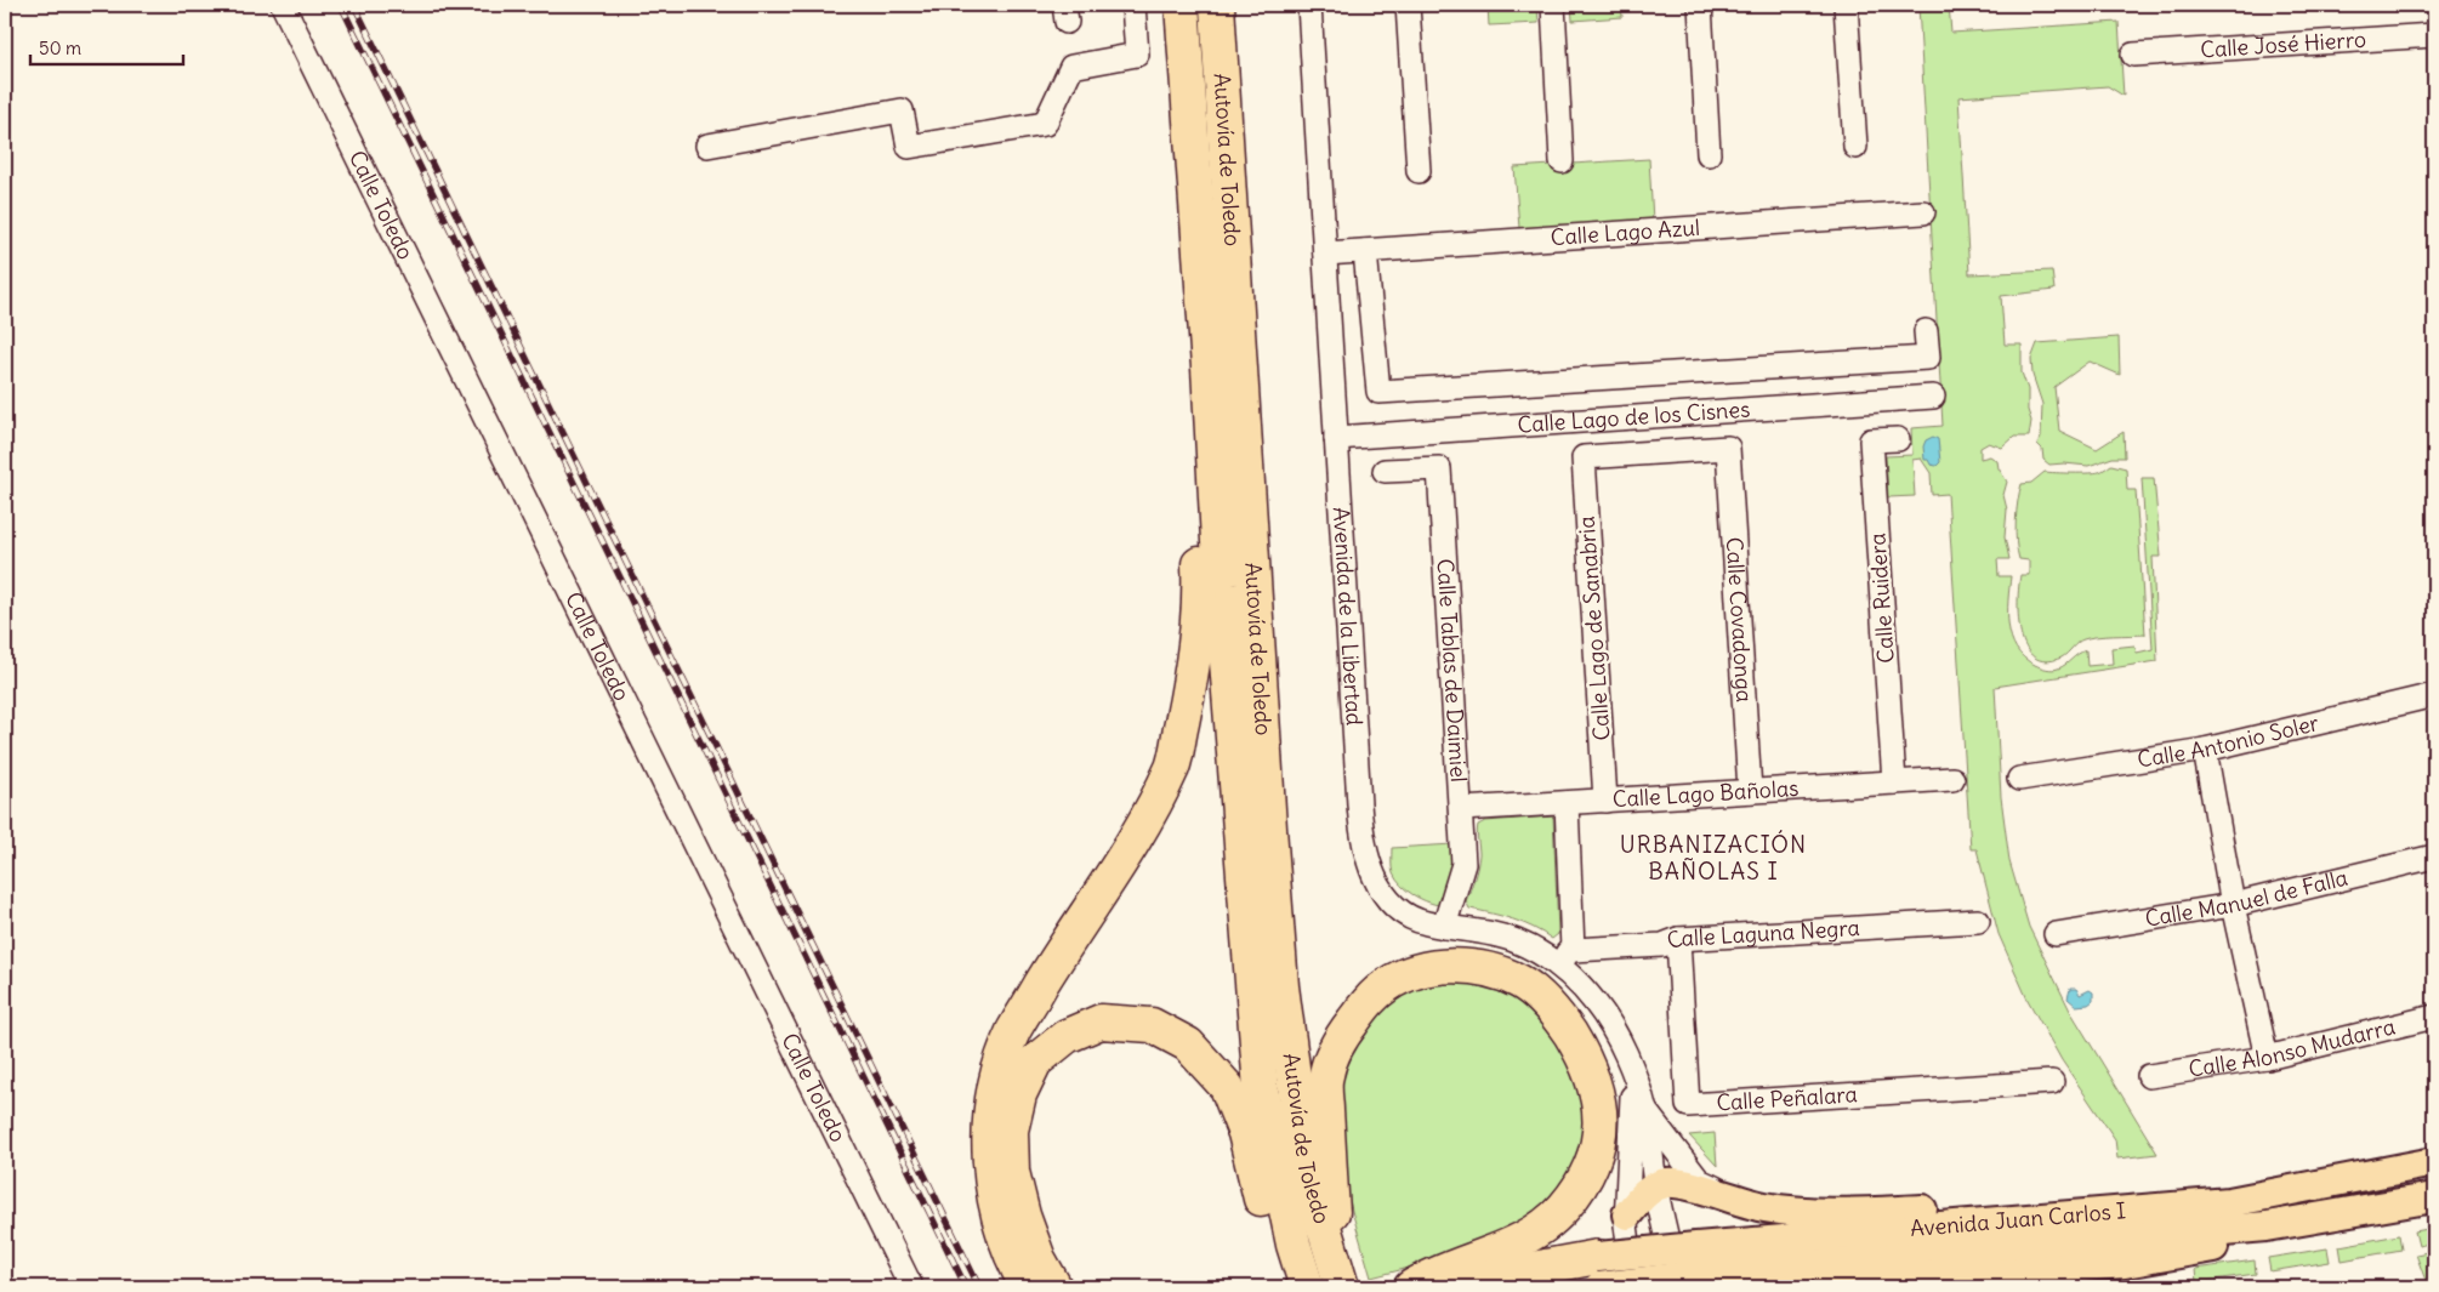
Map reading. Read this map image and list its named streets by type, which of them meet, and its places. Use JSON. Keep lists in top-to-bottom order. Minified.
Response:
{"streets":{"highway":["Autovía de Toledo"],"main road":["Avenida Juan Carlos I"],"street":["Calle José Hierro","Calle Toledo","Calle Lago Azul","Calle Lago de los Cisnes","Calle Ruidera","Avenida de la Libertad","Calle Covadonga","Calle Lago de Sanabria","Calle Tablas de Daimiel","Calle Antonio Soler","Calle Lago Bañolas","Calle Manuel de Falla","Calle Laguna Negra","Calle Alonso Mudarra","Calle Peñalara"]},"crossings":[["Calle Lago Azul","Avenida de la Libertad"],["Calle Lago de los Cisnes","Avenida de la Libertad"],["Calle Ruidera","Calle Lago Bañolas"],["Avenida de la Libertad","Calle Tablas de Daimiel"],["Avenida de la Libertad","Calle Laguna Negra"],["Avenida de la Libertad","Avenida Juan Carlos I"],["Calle Covadonga","Calle Lago de Sanabria"],["Calle Covadonga","Calle Lago Bañolas"],["Calle Lago de Sanabria","Calle Lago Bañolas"],["Calle Tablas de Daimiel","Calle Lago Bañolas"],["Calle Laguna Negra","Calle Peñalara"]],"districts":["URBANIZACIÓN BAÑOLAS I"],"scale_bar":"50 m"}
